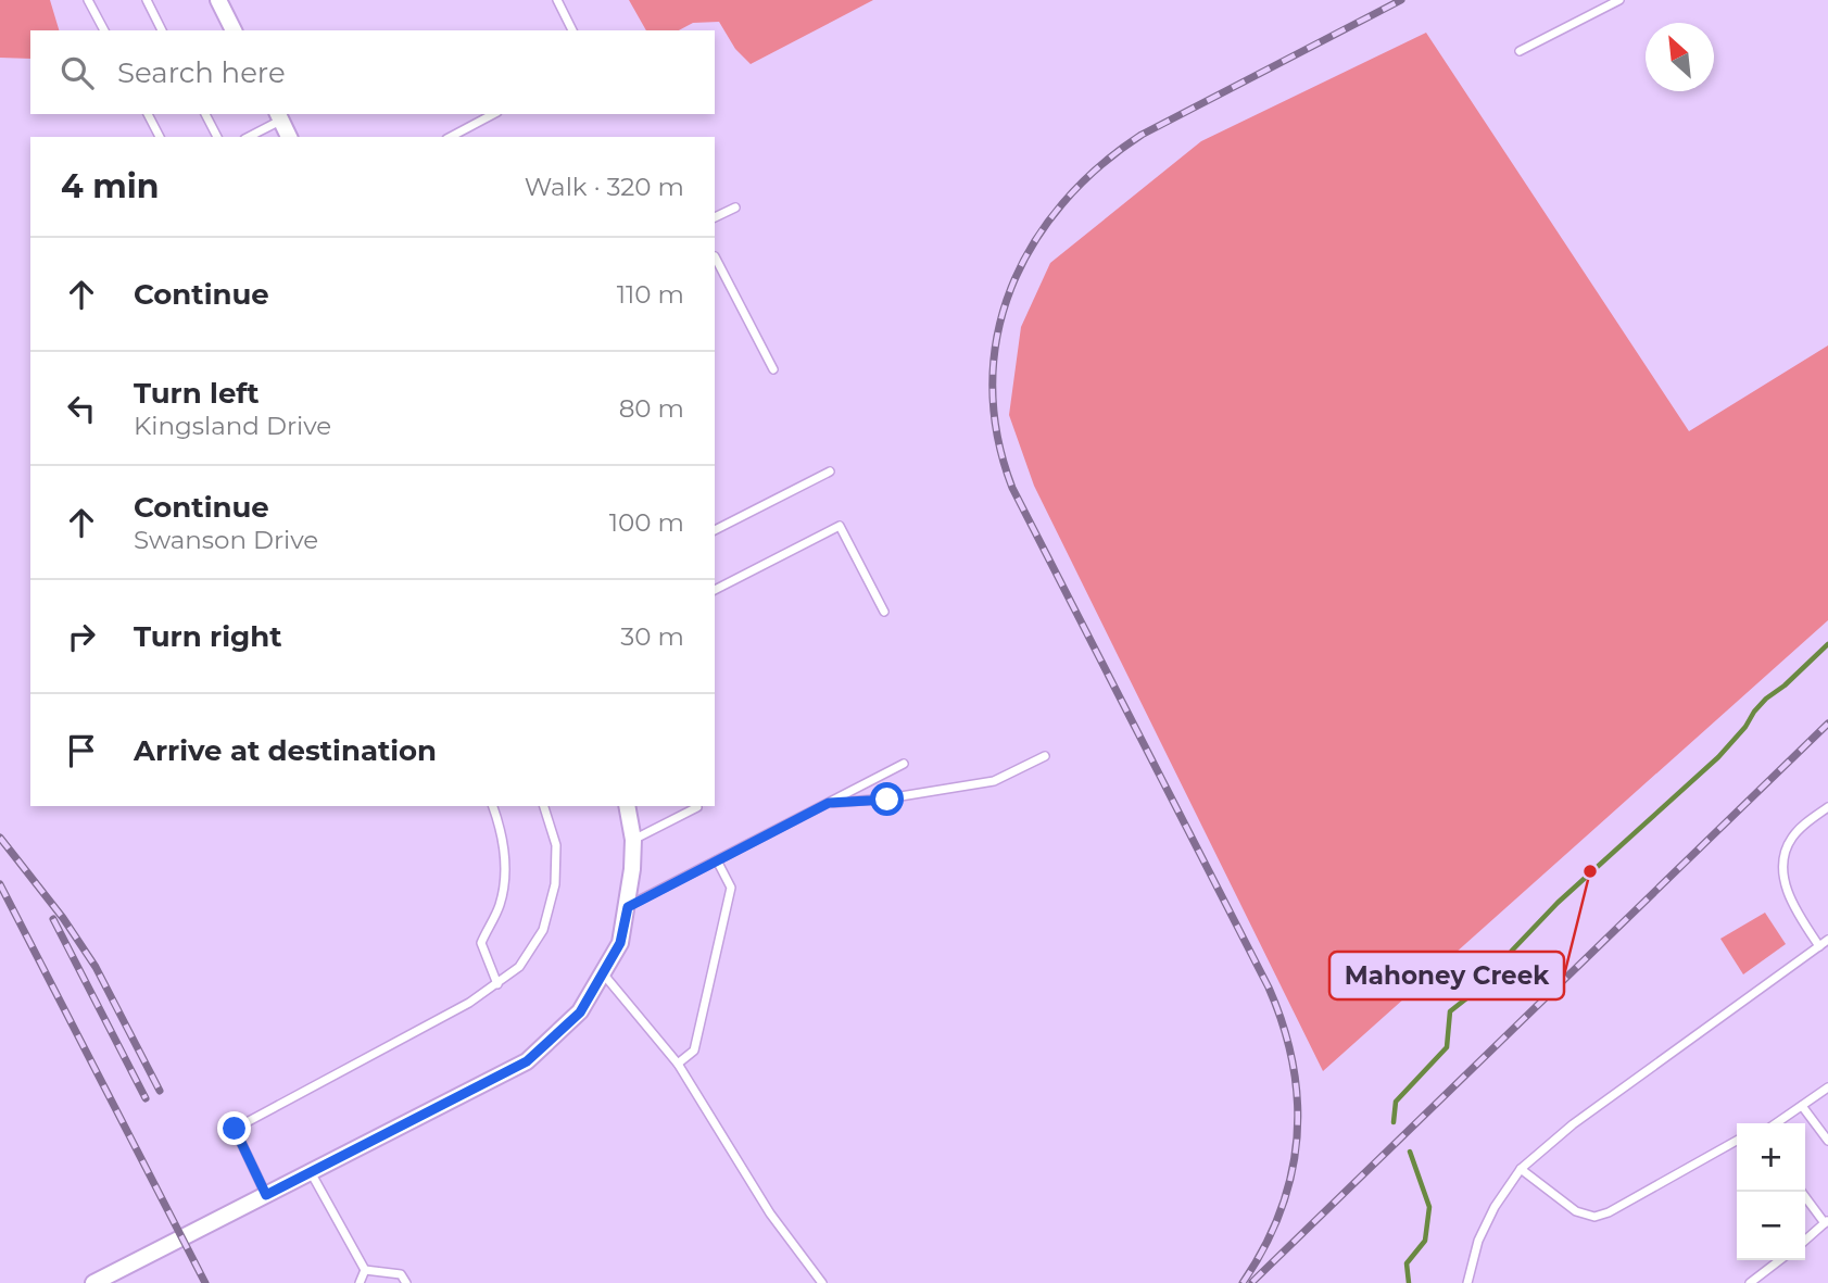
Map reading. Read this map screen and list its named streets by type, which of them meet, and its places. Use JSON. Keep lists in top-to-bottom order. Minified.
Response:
{"places":["Mahoney Creek"],"north":"top left","page":{"search":"Search here","heading":["4 min","Walk · 320 m"],"list":[["Continue","110 m"],["Turn left","Kingsland Drive","80 m"],["Continue","Swanson Drive","100 m"],["Turn right","30 m"],"Arrive at destination"],"map_buttons":["+","−"]}}
